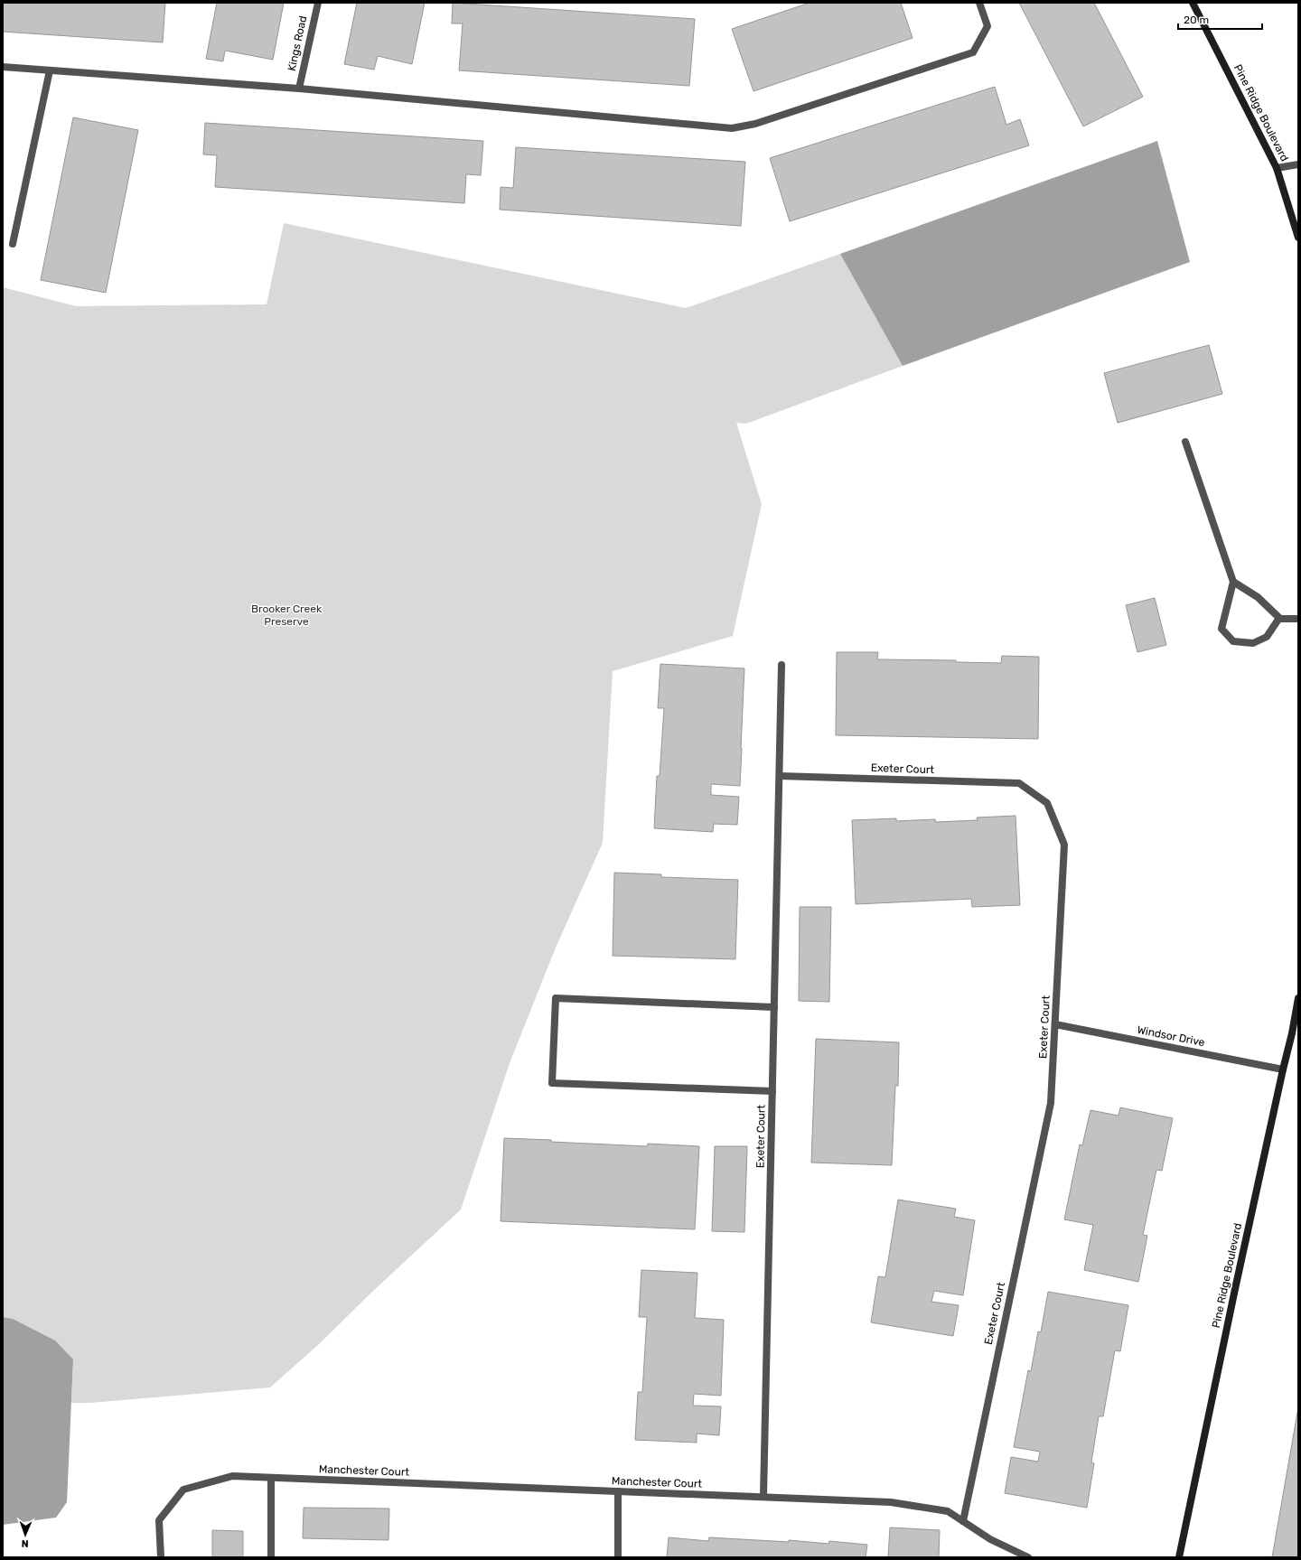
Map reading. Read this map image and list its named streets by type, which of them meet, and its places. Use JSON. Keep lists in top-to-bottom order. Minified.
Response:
{"streets":{"street":["Kings Road","Pine Ridge Boulevard","Exeter Court","Windsor Drive","Manchester Court"]},"crossings":[["Pine Ridge Boulevard","Windsor Drive"],["Exeter Court","Windsor Drive"],["Exeter Court","Manchester Court"]],"parks":["Brooker Creek Preserve"],"scale_bar":"20 m","north":"bottom"}
